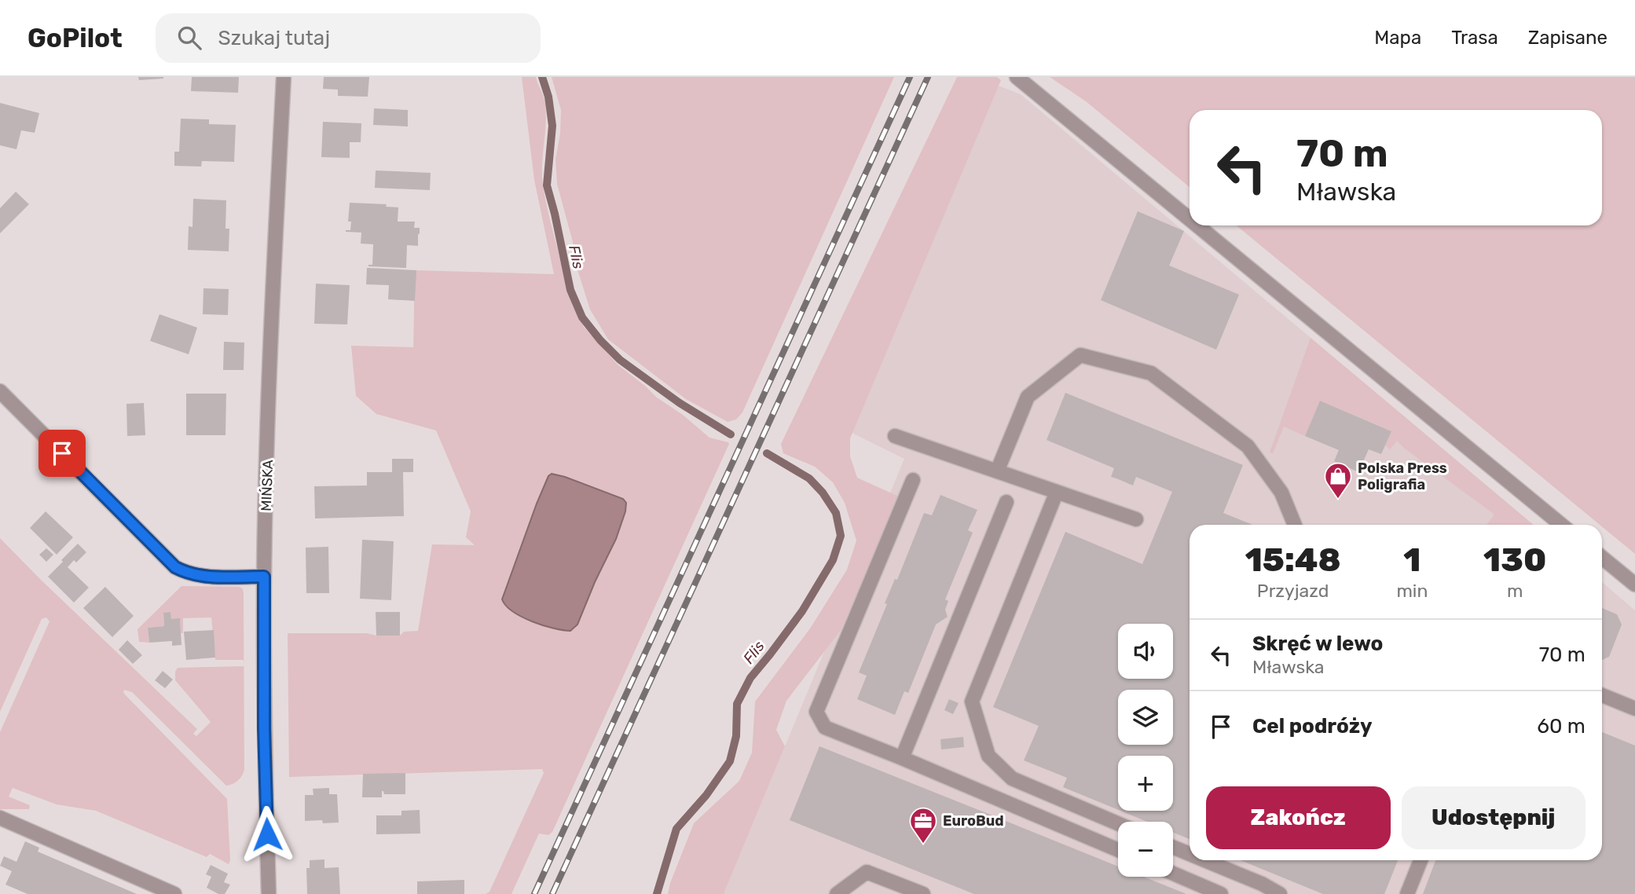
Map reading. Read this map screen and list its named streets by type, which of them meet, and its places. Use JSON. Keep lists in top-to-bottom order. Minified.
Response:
{"streets":{"street":["MIŃSKA"]},"water":["Flis"],"places":{"shop":["Polska Press Poligrafia"],"office":["EuroBud"]},"page":{"header":"GoPilot","search":"Szukaj tutaj","nav":["Mapa","Trasa","Zapisane"],"turn":["70 m","Mławska"],"eta":["15:48","Przyjazd","1","min","130","m"],"list":[{"name":"Skręć w lewo","note":"Mławska","value":"70 m"},{"name":"Cel podróży","value":"60 m"}],"map_buttons":["+","−"],"buttons":["Zakończ","Udostępnij"]}}
